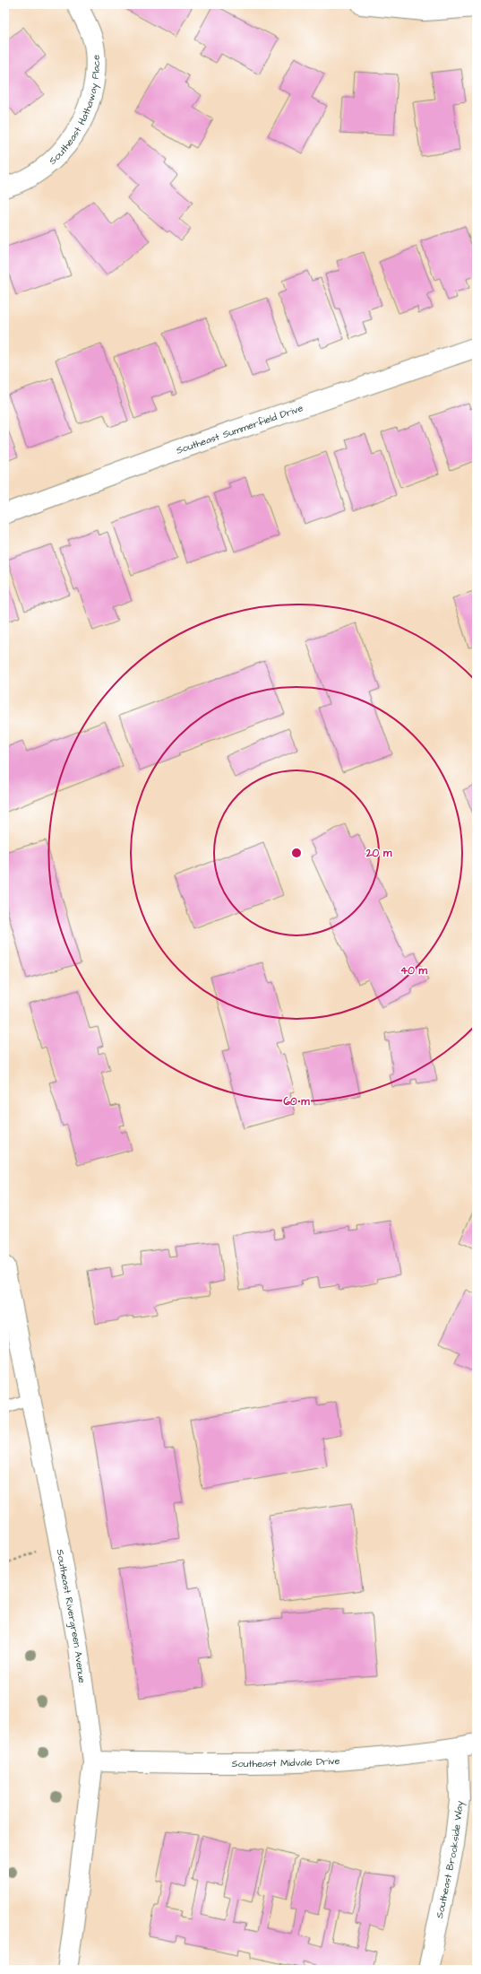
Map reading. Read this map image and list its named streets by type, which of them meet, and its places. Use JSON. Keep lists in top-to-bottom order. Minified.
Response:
{"streets":{"street":["Southeast Hathaway Place","Southeast Summerfield Drive","Southeast Rivergreen Avenue","Southeast Midvale Drive","Southeast Brookside Way"]},"crossings":[["Southeast Rivergreen Avenue","Southeast Midvale Drive"],["Southeast Midvale Drive","Southeast Brookside Way"]],"rings":["20 m","40 m","60 m"]}
